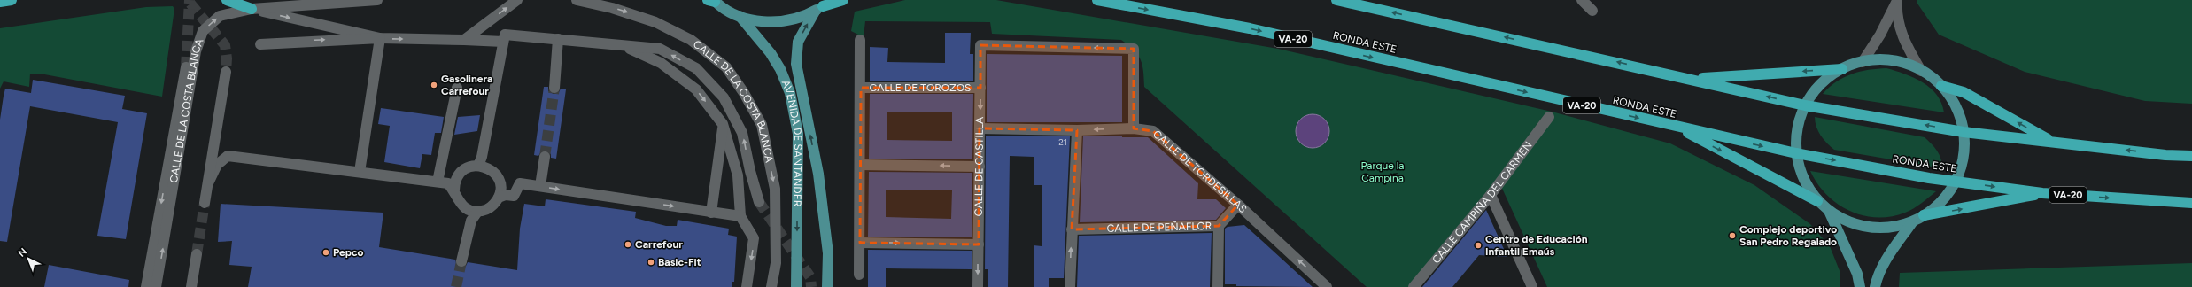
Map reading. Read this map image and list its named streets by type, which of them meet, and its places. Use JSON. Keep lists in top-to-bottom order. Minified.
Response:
{"streets":{"highway":["VA-20","RONDA ESTE"],"main road":["AVENIDA DE SANTANDER"],"street":["CALLE DE TOROZOS","CALLE DE LA COSTA BLANCA","CALLE DE CASTILLA","CALLE DE TORDESILLAS","CALLE CAMPIÑA DEL CARMEN","CALLE DE PEÑAFLOR"]},"crossings":[["CALLE DE TOROZOS","CALLE DE CASTILLA"],["CALLE DE CASTILLA","CALLE DE TORDESILLAS"],["CALLE DE TORDESILLAS","CALLE DE PEÑAFLOR"]],"one_way":["CALLE DE TORDESILLAS"],"parks":["Parque la Campiña"],"places":["Gasolinera Carrefour","Complejo deportivo San Pedro Regalado","Carrefour","Centro de Educación Infantil Emaús","Pepco","Basic-Fit"],"house_numbers":["21"],"north":"top left"}
